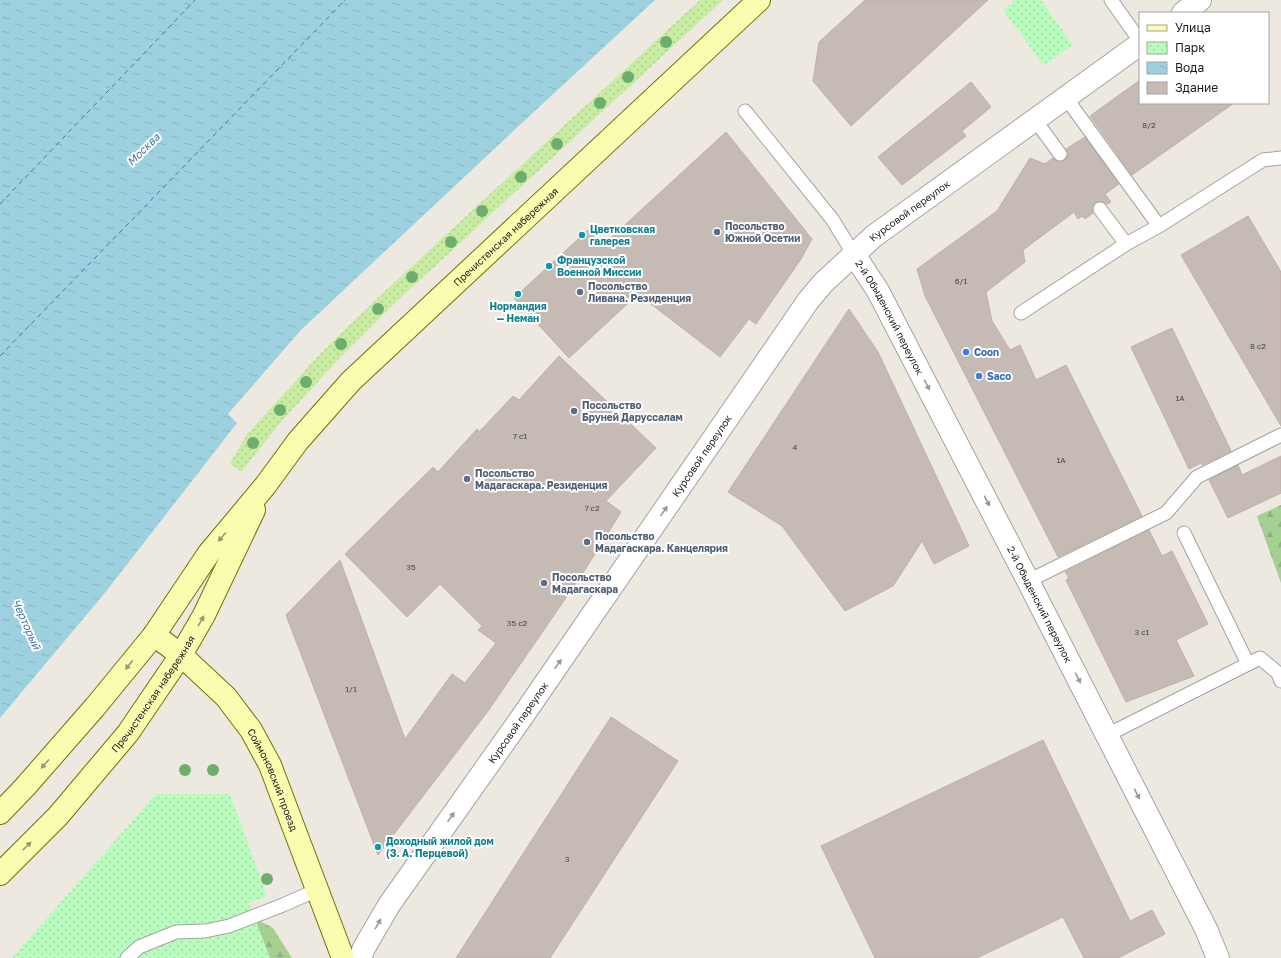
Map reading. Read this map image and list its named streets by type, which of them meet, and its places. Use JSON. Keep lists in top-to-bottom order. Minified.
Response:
{"streets":{"main road":["Пречистенская набережная","Соймоновский проезд"],"street":["Курсовой переулок","2-й Обыденский переулок"]},"crossings":[["Курсовой переулок","2-й Обыденский переулок"],["Пречистенская набережная","Соймоновский проезд"]],"one_way":["Курсовой переулок","2-й Обыденский переулок"],"water":["Москва","Черторый"],"places":["Посольство Южной Осетии","Цветковская галерея","Французской Военной Миссии","Посольство Ливана. Резиденция","Нормандия — Неман","Coon","Saco","Посольство Бруней Даруссалам","Посольство Мадагаскара. Резиденция","Посольство Мадагаскара. Канцелярия","Посольство Мадагаскара","Доходный жилой дом (З. А. Перцевой)"],"house_numbers":["8/2","6/1","8 с2","1А","7 с1","4","1А","7 с2","35","35 с2","3 с1","1/1","3"],"legend":["Улица","Парк","Вода","Здание"]}
